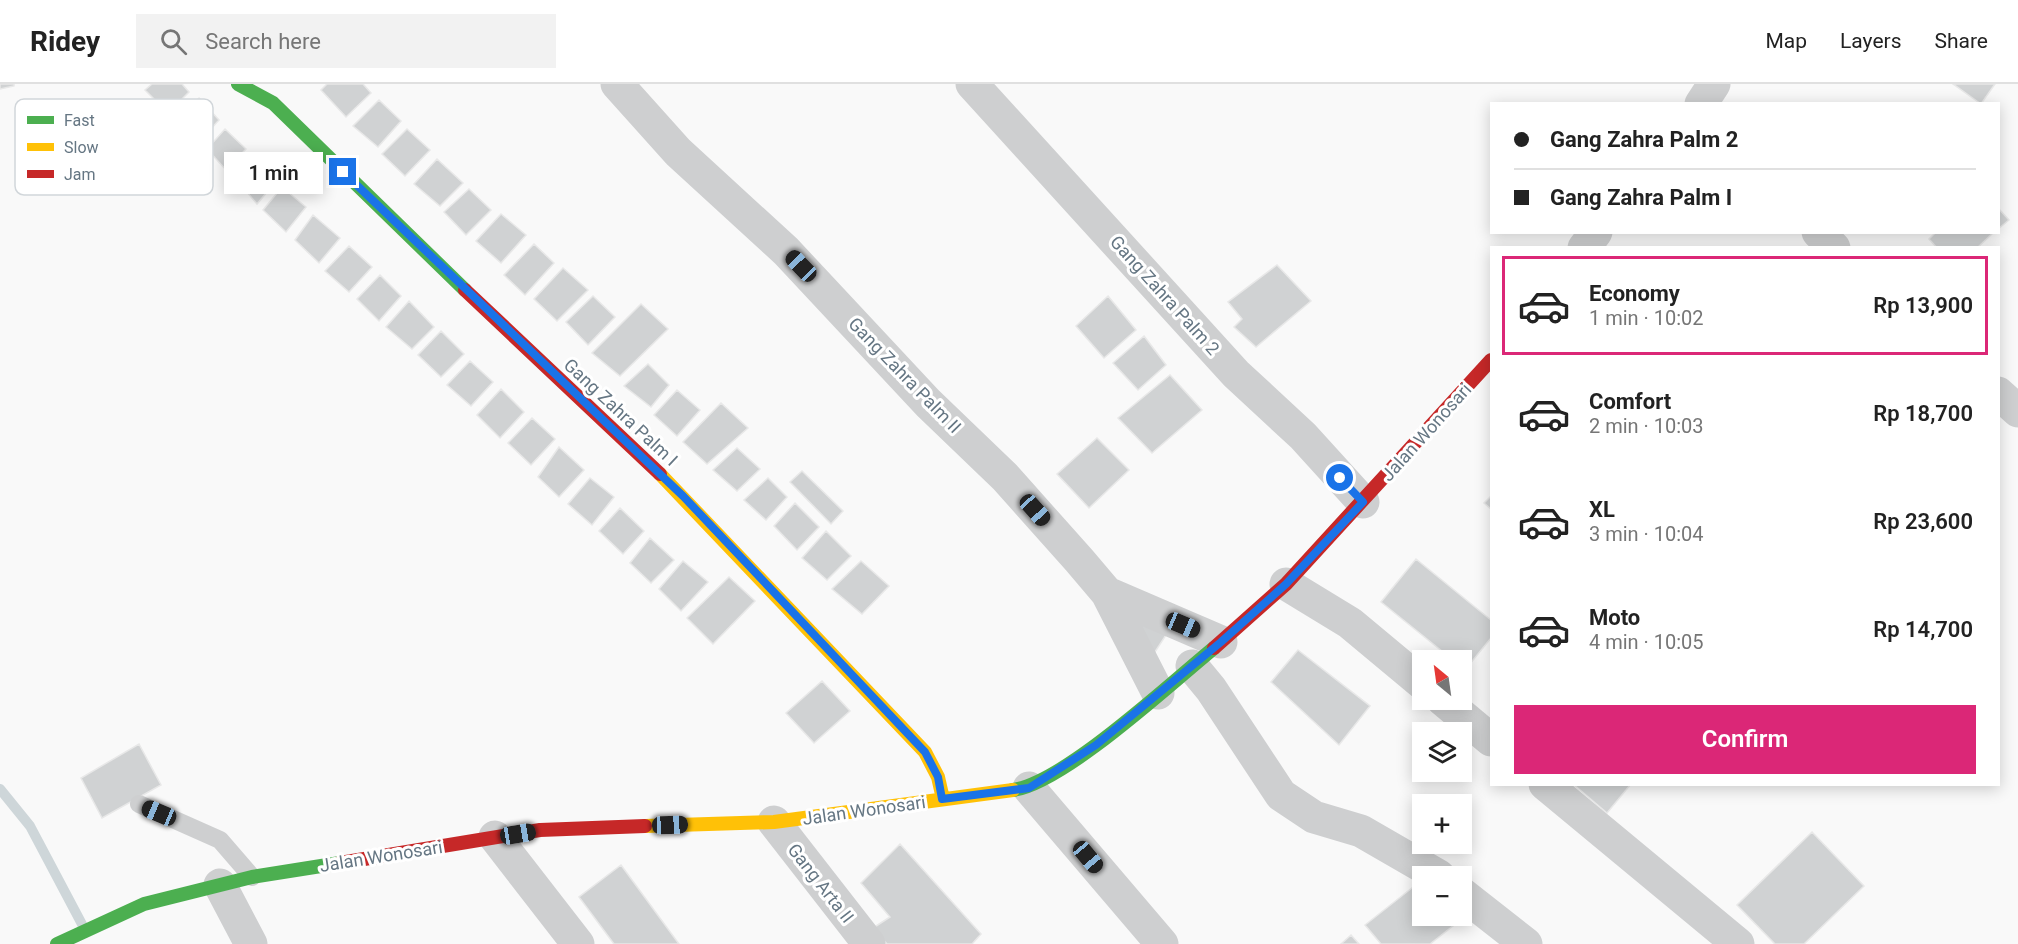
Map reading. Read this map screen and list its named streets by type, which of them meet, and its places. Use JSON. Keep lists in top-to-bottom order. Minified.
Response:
{"streets":{"street":["Gang Zahra Palm 2","Gang Zahra Palm II","Gang Zahra Palm I","Jalan Wonosari","Gang Arta II"]},"crossings":[["Gang Zahra Palm 2","Jalan Wonosari"],["Gang Zahra Palm II","Jalan Wonosari"],["Gang Zahra Palm I","Jalan Wonosari"],["Jalan Wonosari","Gang Arta II"]],"legend":["Fast","Slow","Jam"],"north":"top left","page":{"header":"Ridey","search":"Search here","nav":["Map","Layers","Share"],"banner":["Gang Zahra Palm 2","Gang Zahra Palm I"],"bubble":"1 min","list":[{"name":"Economy","note":"1 min · 10:02","value":"Rp 13,900"},{"name":"Comfort","note":"2 min · 10:03","value":"Rp 18,700"},{"name":"XL","note":"3 min · 10:04","value":"Rp 23,600"},{"name":"Moto","note":"4 min · 10:05","value":"Rp 14,700"}],"map_buttons":["+","−"],"buttons":"Confirm"}}
